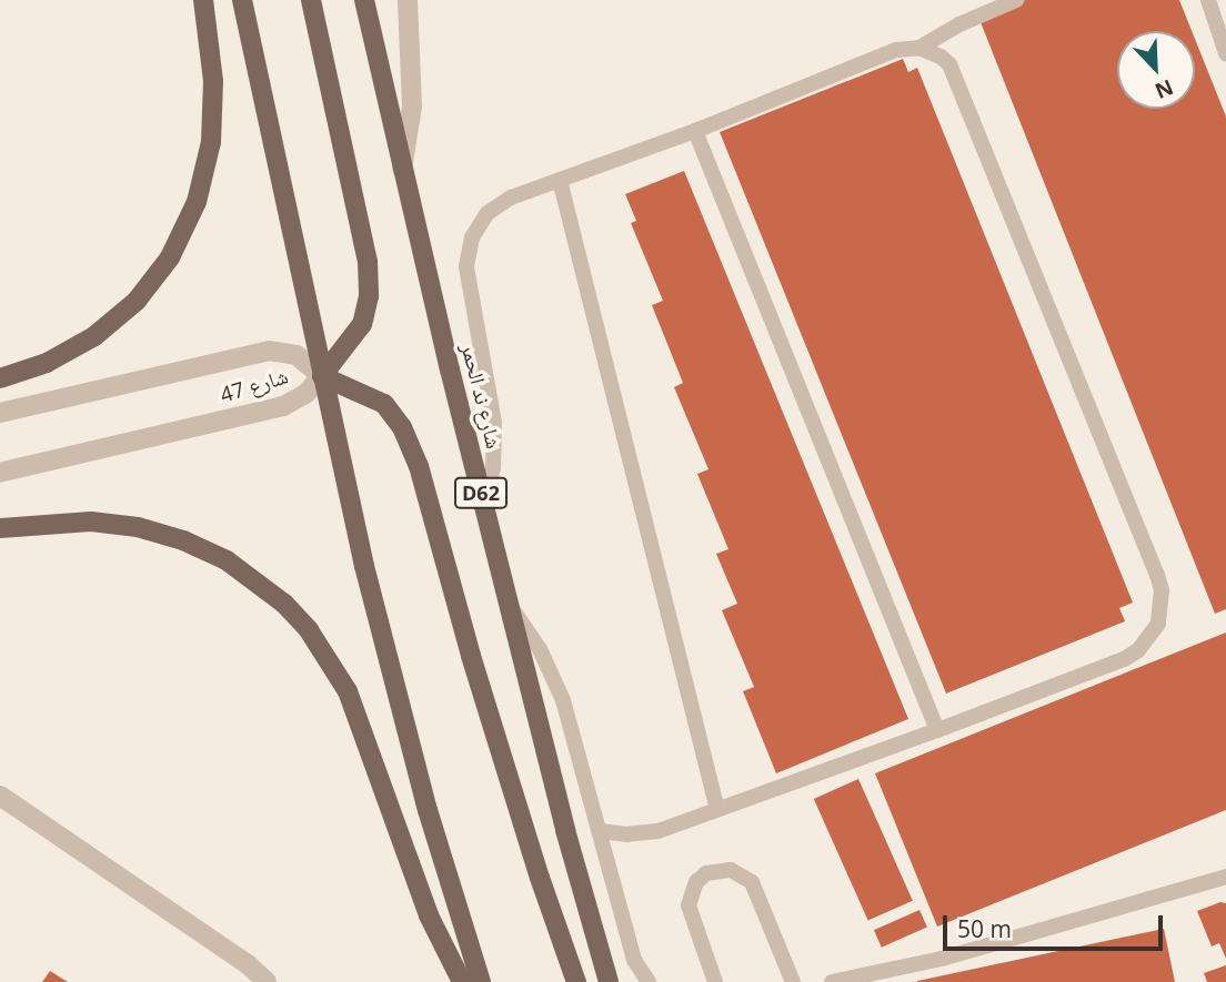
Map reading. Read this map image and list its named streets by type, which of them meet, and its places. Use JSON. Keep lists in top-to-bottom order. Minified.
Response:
{"streets":{"main road":["شارع ند الحمر","D62"],"street":["شارع 47"]},"scale_bar":"50 m","north":"bottom right"}
